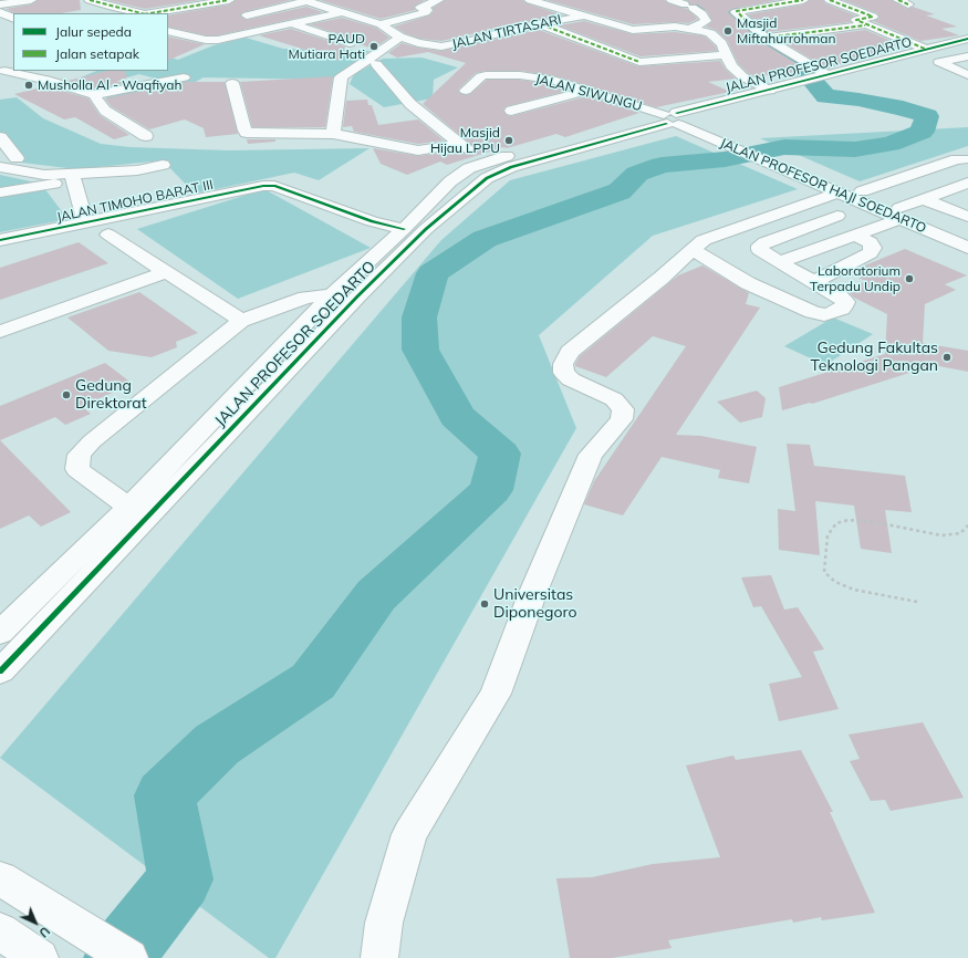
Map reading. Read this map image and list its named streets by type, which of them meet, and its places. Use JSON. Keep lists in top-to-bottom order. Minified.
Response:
{"streets":{"street":["JALAN TIRTASARI","JALAN PROFESOR SOEDARTO","JALAN SIWUNGU","JALAN PROFESOR HAJI SOEDARTO","JALAN TIMOHO BARAT III"]},"crossings":[["JALAN PROFESOR SOEDARTO","JALAN SIWUNGU"],["JALAN PROFESOR SOEDARTO","JALAN PROFESOR HAJI SOEDARTO"],["JALAN PROFESOR SOEDARTO","JALAN TIMOHO BARAT III"],["JALAN SIWUNGU","JALAN PROFESOR HAJI SOEDARTO"]],"places":["Masjid Miftahurrohman","PAUD Mutiara Hati","Musholla Al - Waqfiyah","Masjid Hijau LPPU","Laboratorium Terpadu Undip","Gedung Fakultas Teknologi Pangan","Gedung Direktorat","Universitas Diponegoro"],"legend":["Jalur sepeda","Jalan setapak"],"north":"bottom right"}
